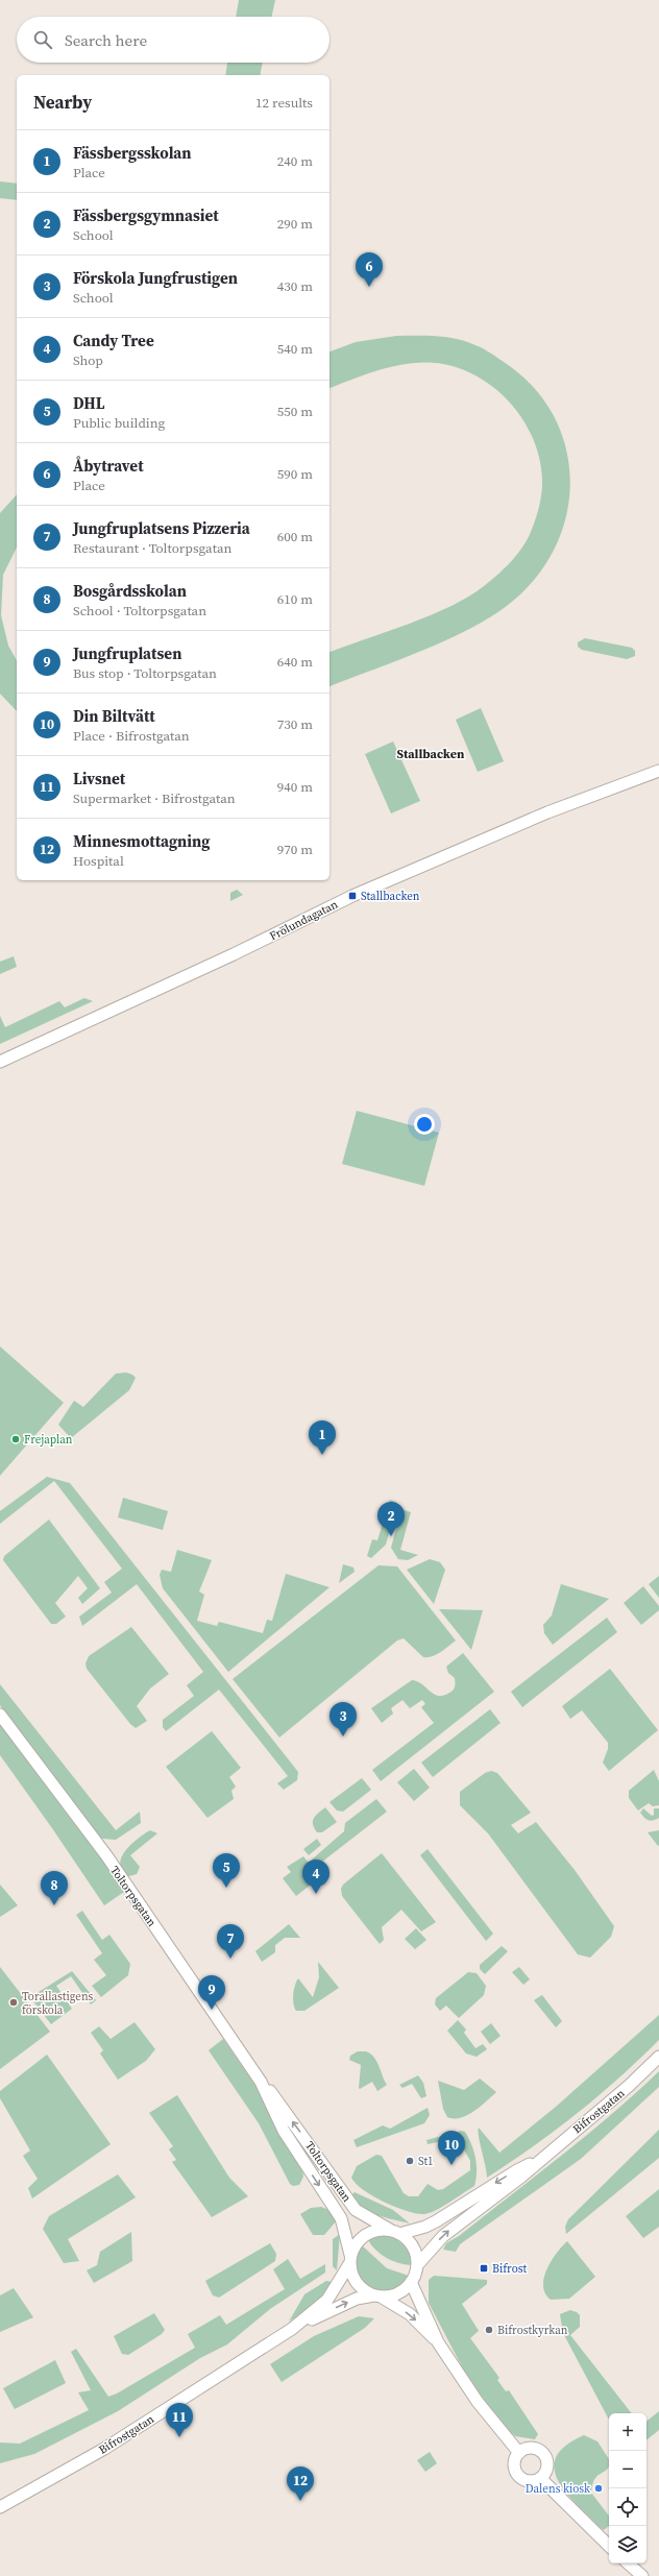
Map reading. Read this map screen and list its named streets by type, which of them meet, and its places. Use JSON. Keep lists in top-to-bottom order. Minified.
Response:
{"streets":{"street":["Frölundagatan","Toltorpsgatan","Bifrostgatan"]},"crossings":[["Toltorpsgatan","Bifrostgatan"]],"districts":["Stallbacken"],"places":{"transit":["Stallbacken","Bifrost"],"other":["Frejaplan","Torallastigens förskola","St1","Bifrostkyrkan","Dalens kiosk"]},"page":{"search":"Search here","heading":["Nearby","12 results"],"list":[{"mark":"1","name":"Fässbergsskolan","note":"Place","value":"240 m"},{"mark":"2","name":"Fässbergsgymnasiet","note":"School","value":"290 m"},{"mark":"3","name":"Förskola Jungfrustigen","note":"School","value":"430 m"},{"mark":"4","name":"Candy Tree","note":"Shop","value":"540 m"},{"mark":"5","name":"DHL","note":"Public building","value":"550 m"},{"mark":"6","name":"Åbytravet","note":"Place","value":"590 m"},{"mark":"7","name":"Jungfruplatsens Pizzeria","note":"Restaurant · Toltorpsgatan","value":"600 m"},{"mark":"8","name":"Bosgårdsskolan","note":"School · Toltorpsgatan","value":"610 m"},{"mark":"9","name":"Jungfruplatsen","note":"Bus stop · Toltorpsgatan","value":"640 m"},{"mark":"10","name":"Din Biltvätt","note":"Place · Bifrostgatan","value":"730 m"},{"mark":"11","name":"Livsnet","note":"Supermarket · Bifrostgatan","value":"940 m"},{"mark":"12","name":"Minnesmottagning","note":"Hospital","value":"970 m"}],"pins":["6","1","2","3","5","4","8","7","9","10","11","12"],"map_buttons":["+","−"]}}
